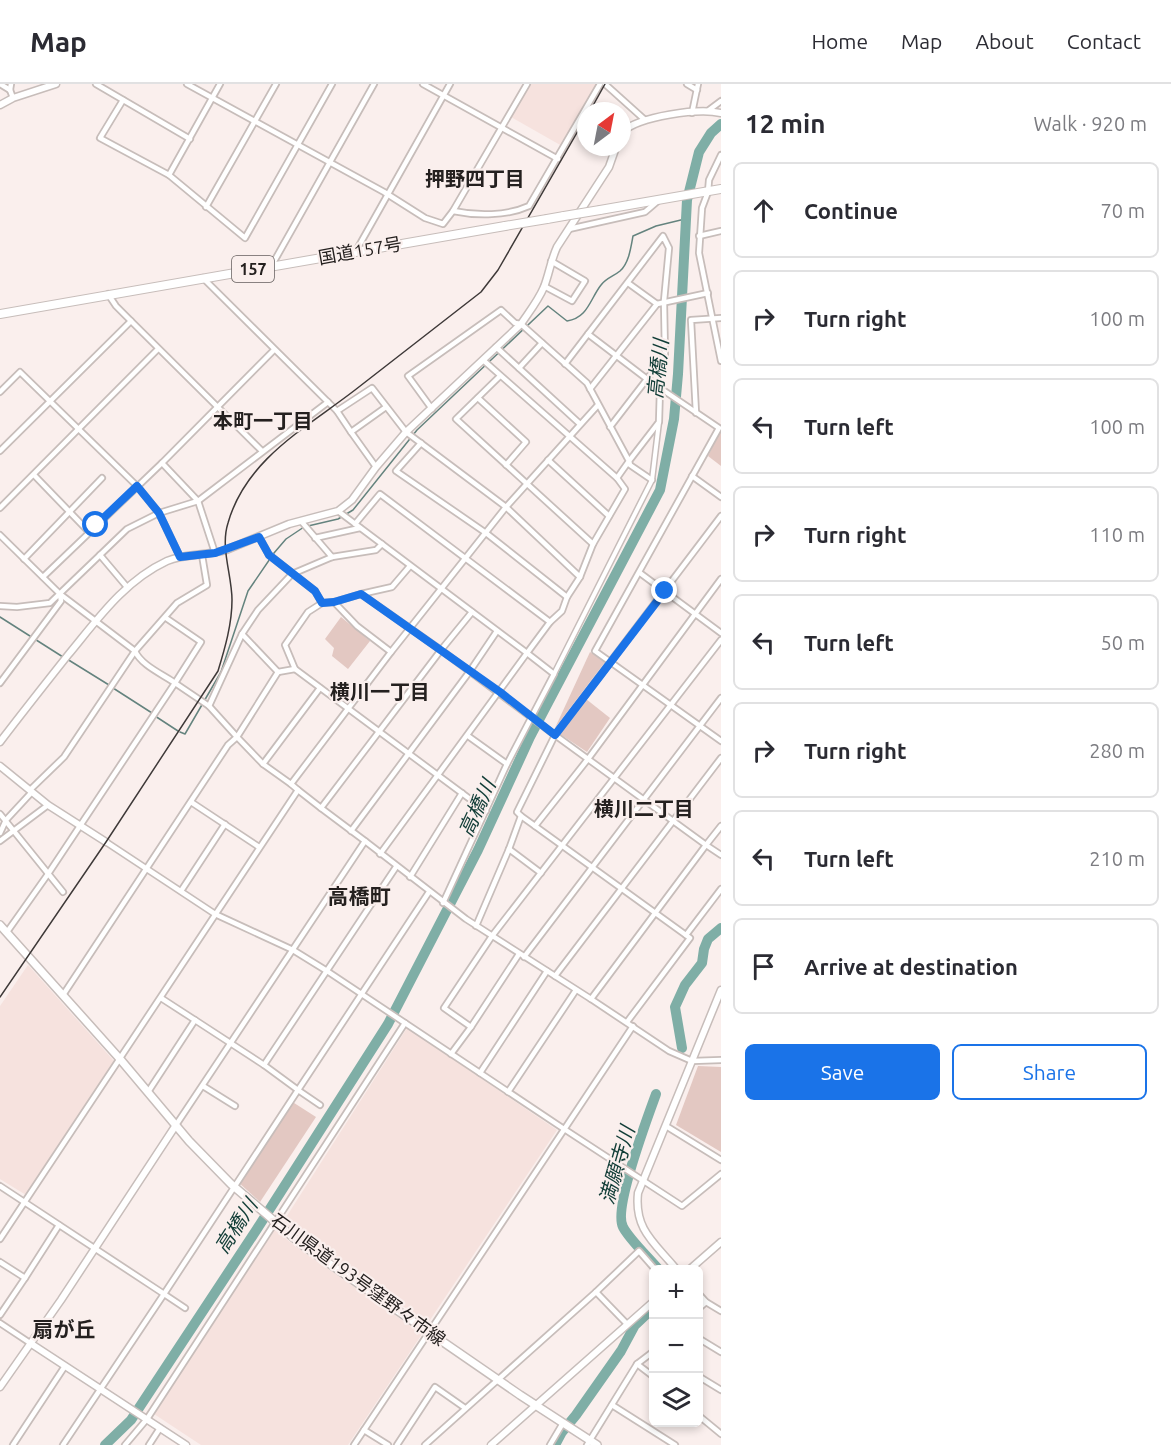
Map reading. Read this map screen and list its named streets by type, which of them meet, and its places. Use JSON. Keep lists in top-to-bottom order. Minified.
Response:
{"streets":{"highway":["国道157号","157"],"main road":["石川県道193号窪野々市線"]},"districts":["押野四丁目","本町一丁目","横川一丁目","横川二丁目","高橋町","扇が丘"],"water":["高橋川","満願寺川"],"north":"top right","page":{"header":"Map","nav":["Home","Map","About","Contact"],"heading":["12 min","Walk · 920 m"],"list":[["Continue","70 m"],["Turn right","100 m"],["Turn left","100 m"],["Turn right","110 m"],["Turn left","50 m"],["Turn right","280 m"],["Turn left","210 m"],"Arrive at destination"],"buttons":["Save","Share"],"map_buttons":["+","−"]}}
